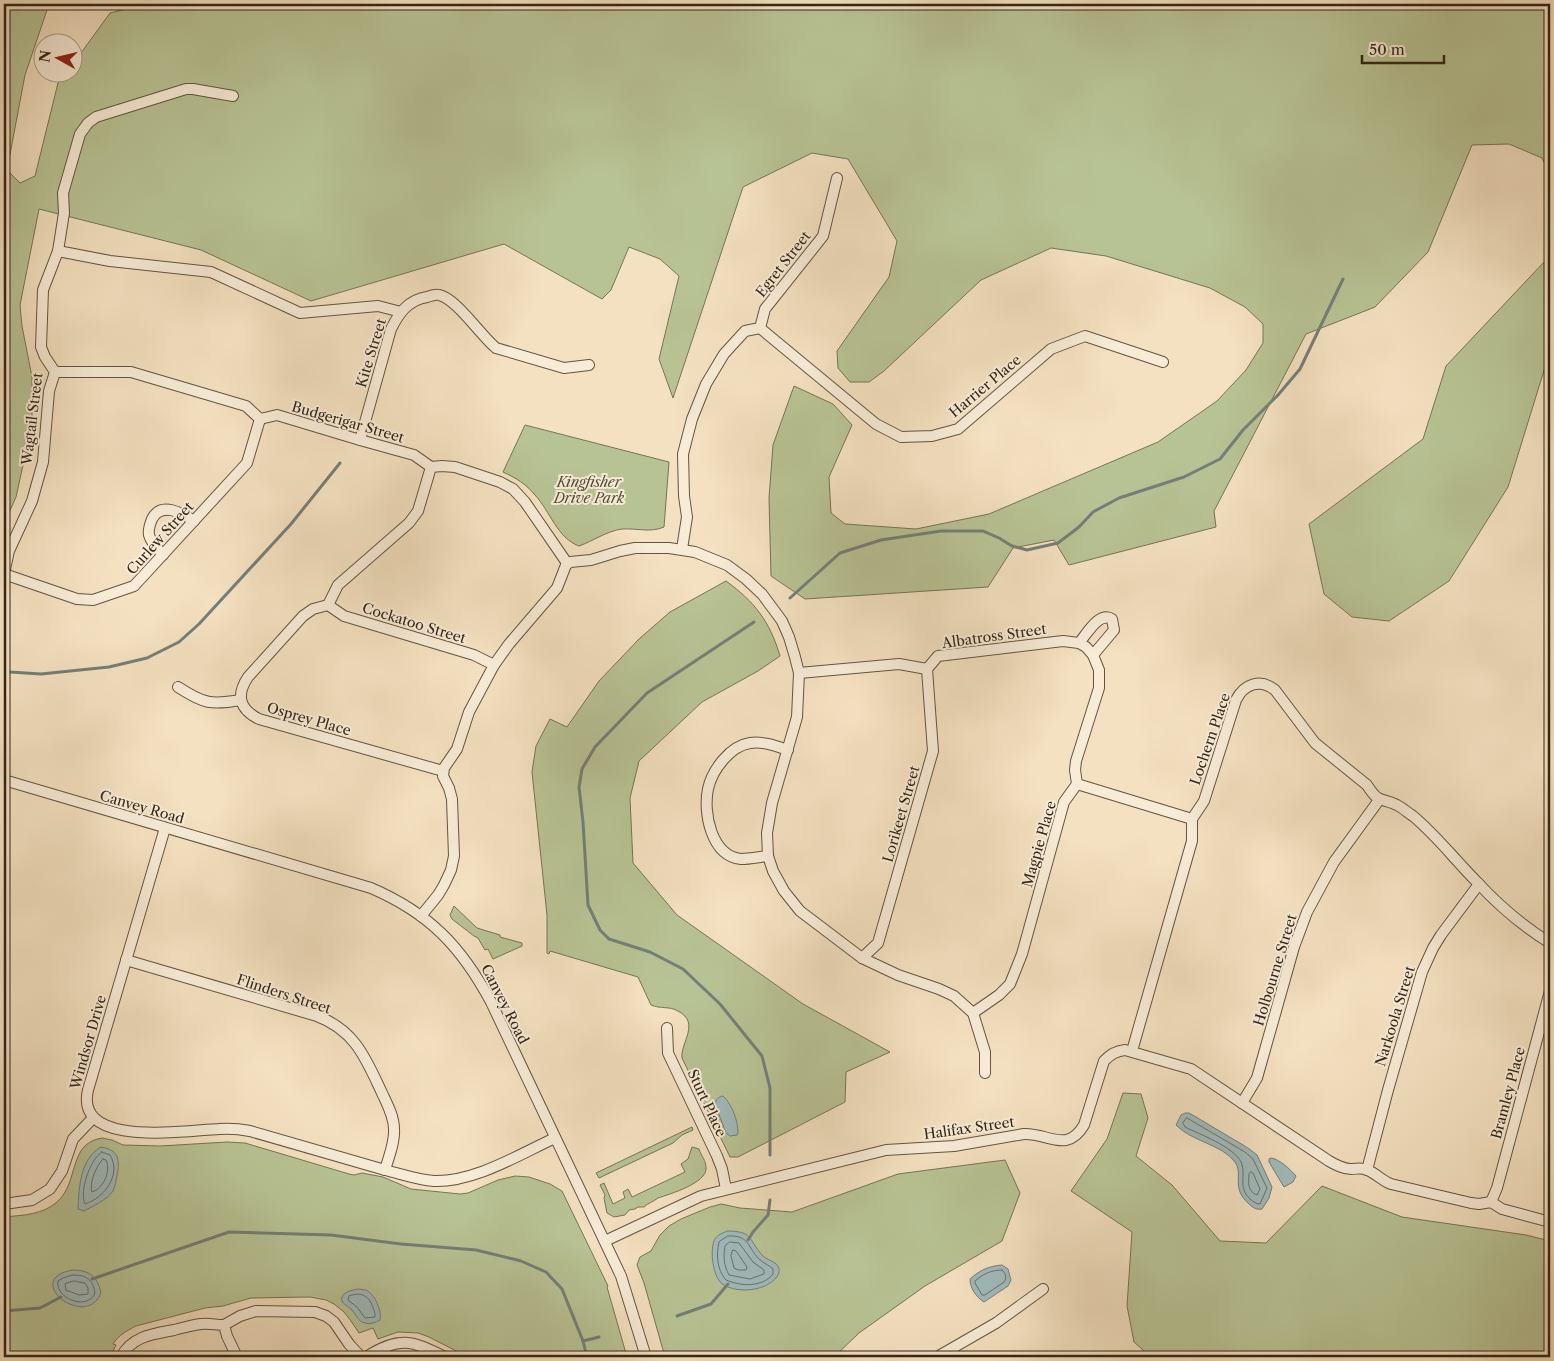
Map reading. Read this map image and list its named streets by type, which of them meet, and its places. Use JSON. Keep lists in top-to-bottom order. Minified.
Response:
{"streets":{"street":["Egret Street","Kite Street","Harrier Place","Wagtail Street","Budgerigar Street","Curlew Street","Cockatoo Street","Albatross Street","Osprey Place","Lochern Place","Canvey Road","Lorikeet Street","Magpie Place","Holbourne Street","Flinders Street","Narkoola Street","Windsor Drive","Bramley Place","Sturt Place","Halifax Street"]},"crossings":[["Egret Street","Harrier Place"],["Kite Street","Budgerigar Street"],["Wagtail Street","Curlew Street"],["Budgerigar Street","Curlew Street"],["Albatross Street","Lorikeet Street"],["Lochern Place","Holbourne Street"],["Lochern Place","Narkoola Street"],["Lochern Place","Halifax Street"],["Canvey Road","Windsor Drive"],["Canvey Road","Halifax Street"],["Holbourne Street","Halifax Street"],["Flinders Street","Windsor Drive"],["Narkoola Street","Halifax Street"],["Bramley Place","Halifax Street"],["Sturt Place","Halifax Street"]],"parks":["Kingfisher Drive Park"],"scale_bar":"50 m","north":"left"}
